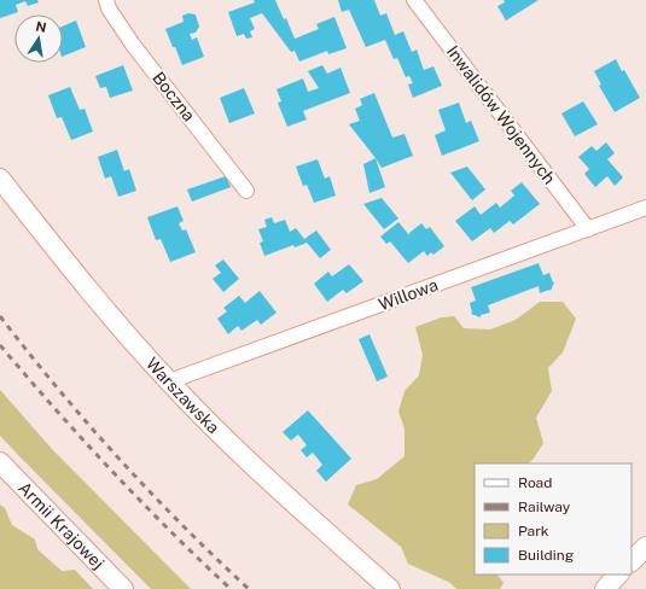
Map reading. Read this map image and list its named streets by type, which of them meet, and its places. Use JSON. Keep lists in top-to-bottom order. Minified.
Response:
{"streets":{"street":["Boczna","Inwalidów Wojennych","Willowa","Warszawska","Armii Krajowej"]},"crossings":[["Inwalidów Wojennych","Willowa"],["Willowa","Warszawska"]],"legend":["Road","Railway","Park","Building"],"north":"top"}
